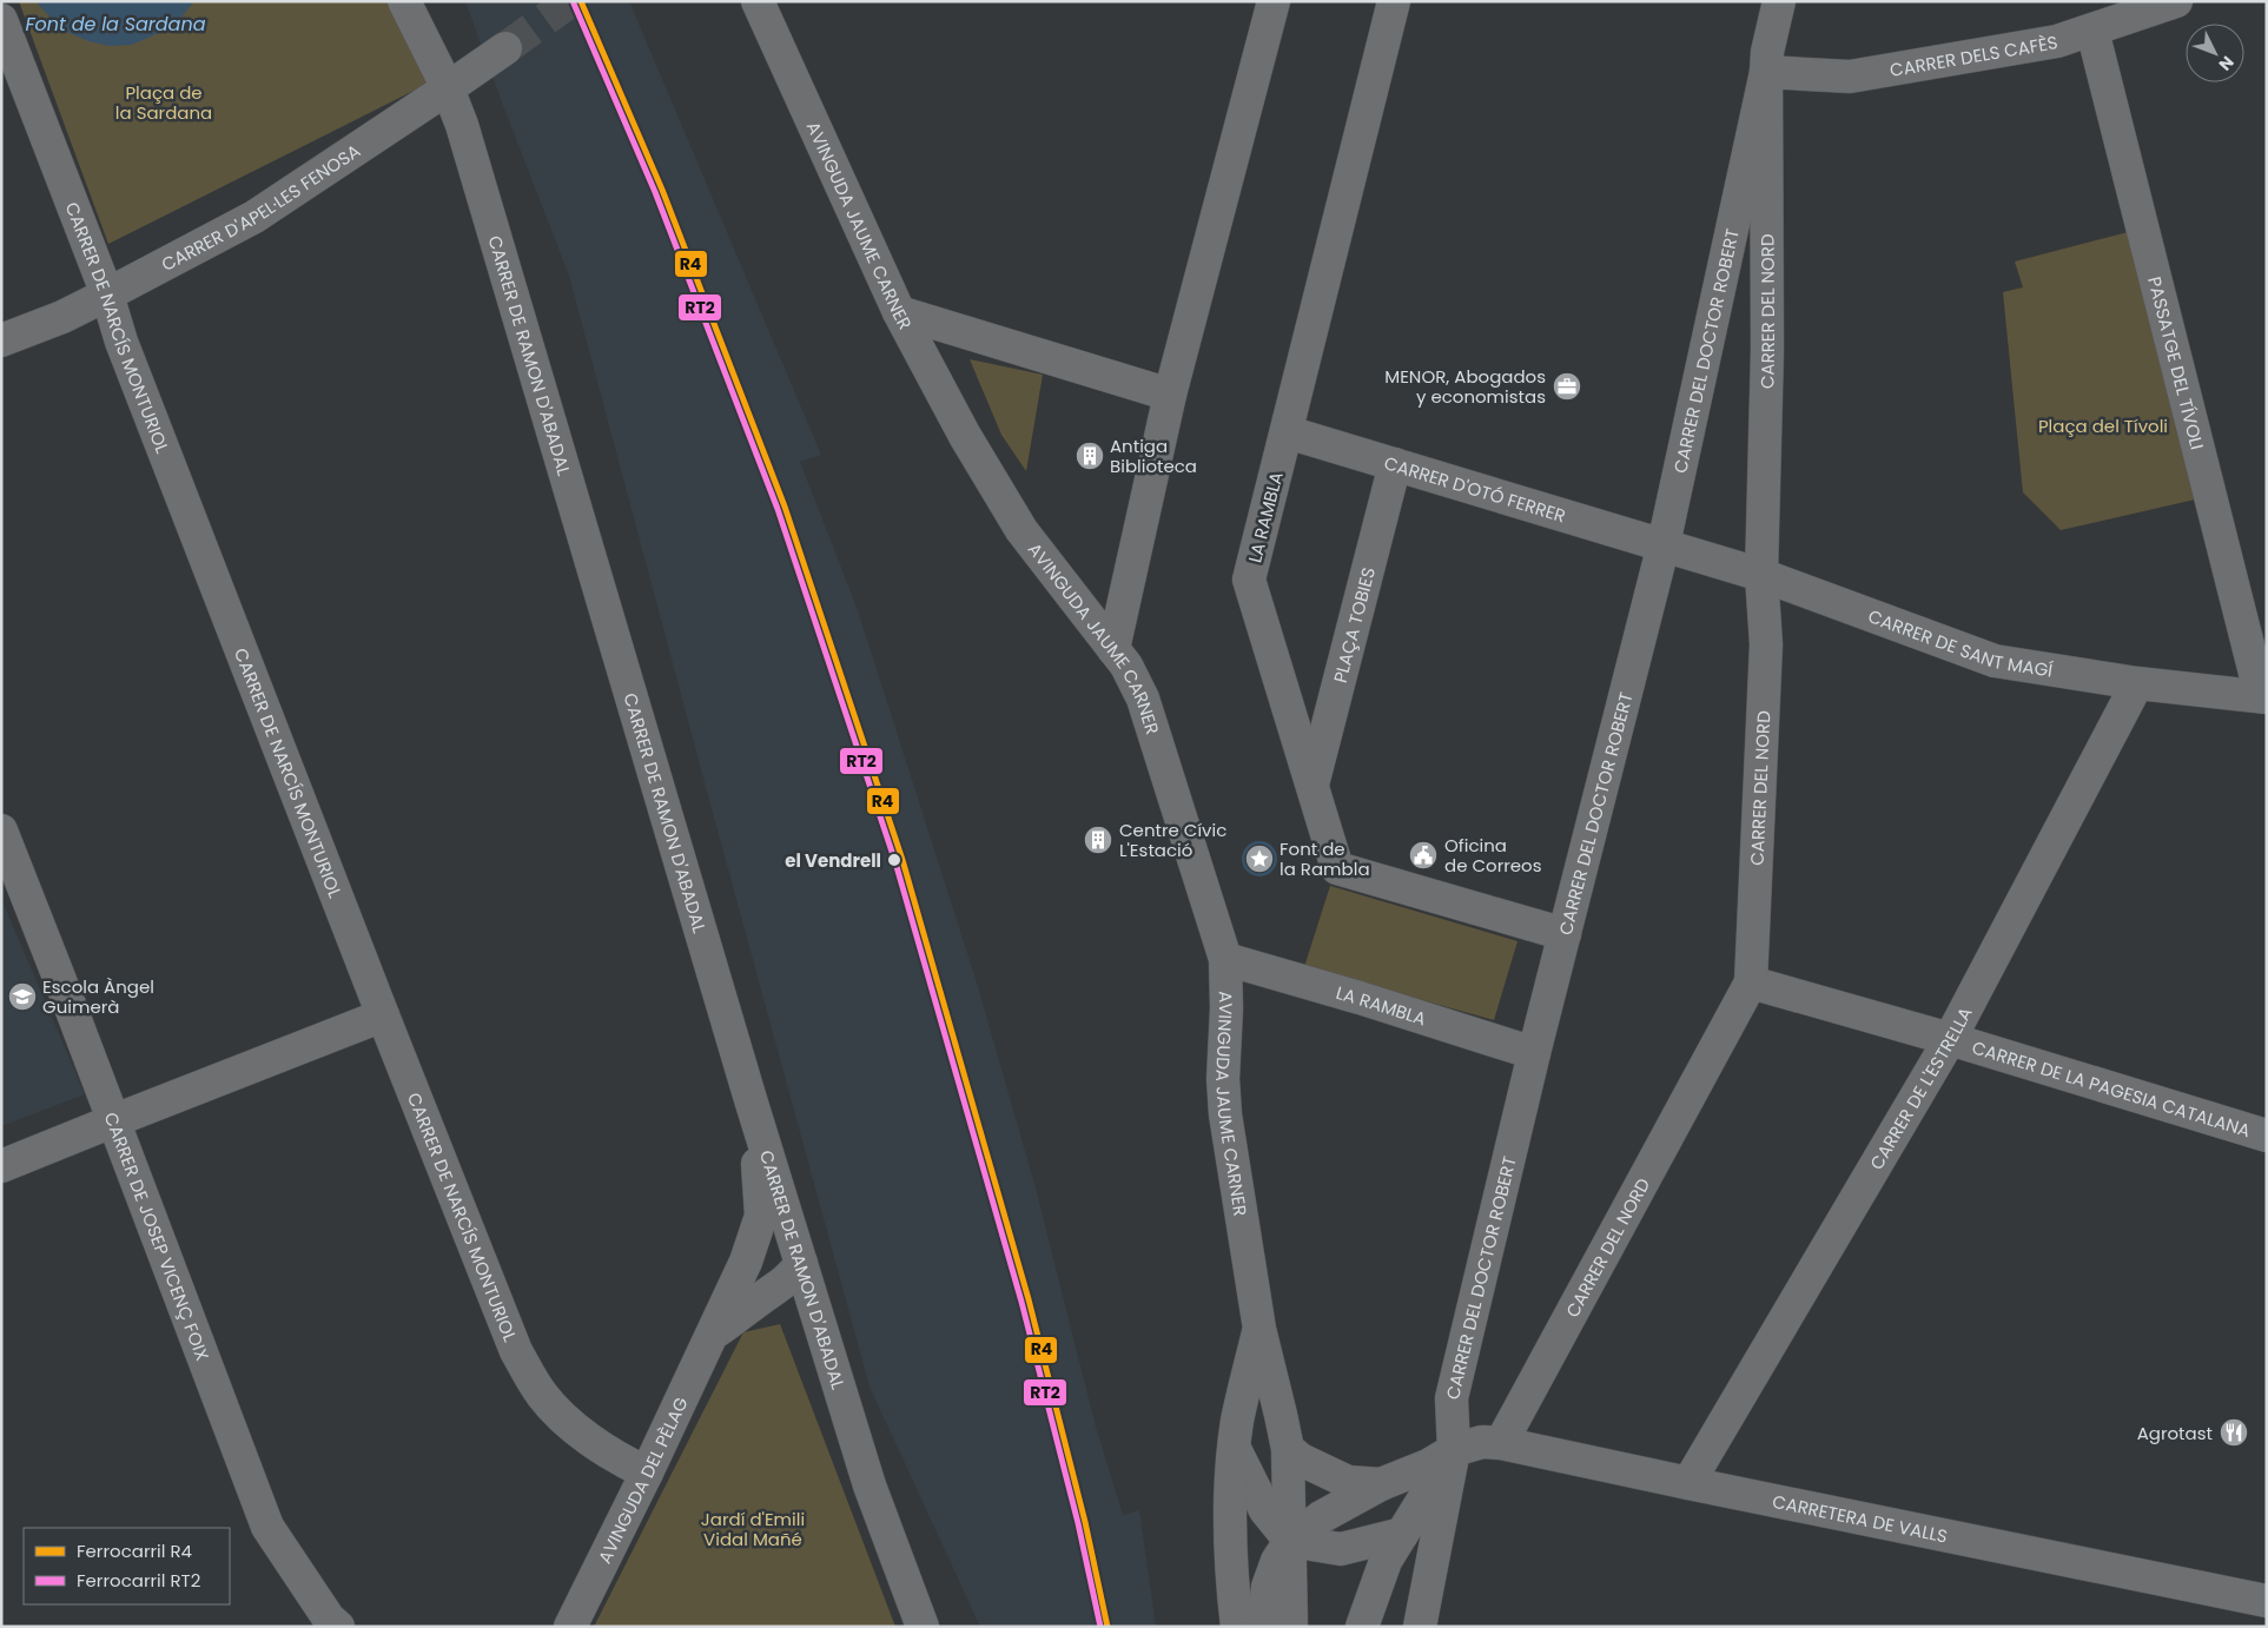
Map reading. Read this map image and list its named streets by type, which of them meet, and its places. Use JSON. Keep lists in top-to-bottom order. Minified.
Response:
{"streets":{"street":["CARRER DELS CAFÈS","CARRER D'APEL·LES FENOSA","AVINGUDA JAUME CARNER","CARRER DEL NORD","CARRER DE NARCÍS MONTURIOL","CARRER DEL DOCTOR ROBERT","CARRER DE RAMON D'ABADAL","PASSATGE DEL TÍVOLI","CARRER D'OTÓ FERRER","LA RAMBLA","PLAÇA TOBIES","CARRER DE SANT MAGÍ","CARRER DE L'ESTRELLA","CARRER DE LA PAGESIA CATALANA","CARRER DE JOSEP VICENÇ FOIX","AVINGUDA DEL PÈLAG","CARRETERA DE VALLS"]},"crossings":[["CARRER DELS CAFÈS","CARRER DEL NORD"],["CARRER DELS CAFÈS","CARRER DEL DOCTOR ROBERT"],["CARRER DELS CAFÈS","PASSATGE DEL TÍVOLI"],["CARRER D'APEL·LES FENOSA","CARRER DE NARCÍS MONTURIOL"],["CARRER D'APEL·LES FENOSA","CARRER DE RAMON D'ABADAL"],["AVINGUDA JAUME CARNER","LA RAMBLA"],["AVINGUDA JAUME CARNER","CARRETERA DE VALLS"],["CARRER DEL NORD","CARRER DEL DOCTOR ROBERT"],["CARRER DEL NORD","CARRER DE SANT MAGÍ"],["CARRER DEL NORD","CARRER DE LA PAGESIA CATALANA"],["CARRER DEL NORD","CARRETERA DE VALLS"],["CARRER DE NARCÍS MONTURIOL","AVINGUDA DEL PÈLAG"],["CARRER DEL DOCTOR ROBERT","CARRER D'OTÓ FERRER"],["CARRER DEL DOCTOR ROBERT","LA RAMBLA"],["CARRER DEL DOCTOR ROBERT","CARRER DE SANT MAGÍ"],["CARRER DEL DOCTOR ROBERT","CARRETERA DE VALLS"],["CARRER DE RAMON D'ABADAL","AVINGUDA DEL PÈLAG"],["PASSATGE DEL TÍVOLI","CARRER DE SANT MAGÍ"],["CARRER D'OTÓ FERRER","LA RAMBLA"],["CARRER D'OTÓ FERRER","PLAÇA TOBIES"],["CARRER D'OTÓ FERRER","CARRER DE SANT MAGÍ"],["LA RAMBLA","PLAÇA TOBIES"],["CARRER DE SANT MAGÍ","CARRER DE L'ESTRELLA"],["CARRER DE L'ESTRELLA","CARRER DE LA PAGESIA CATALANA"],["CARRER DE L'ESTRELLA","CARRETERA DE VALLS"]],"water":["Font de la Sardana"],"parks":["Plaça de la Sardana","Plaça del Tívoli","Jardí d'Emili Vidal Mañé"],"places":{"office":["MENOR, Abogados y economistas"],"building":["Antiga Biblioteca","Centre Cívic L'Estació"],"public building":["Oficina de Correos"],"place":["Font de la Rambla"],"other":["el Vendrell"],"school or university":["Escola Àngel Guimerà"],"restaurant":["Agrotast"]},"lines":["rail line R4","rail line RT2"],"legend":["Ferrocarril R4","Ferrocarril RT2"],"north":"bottom right"}
